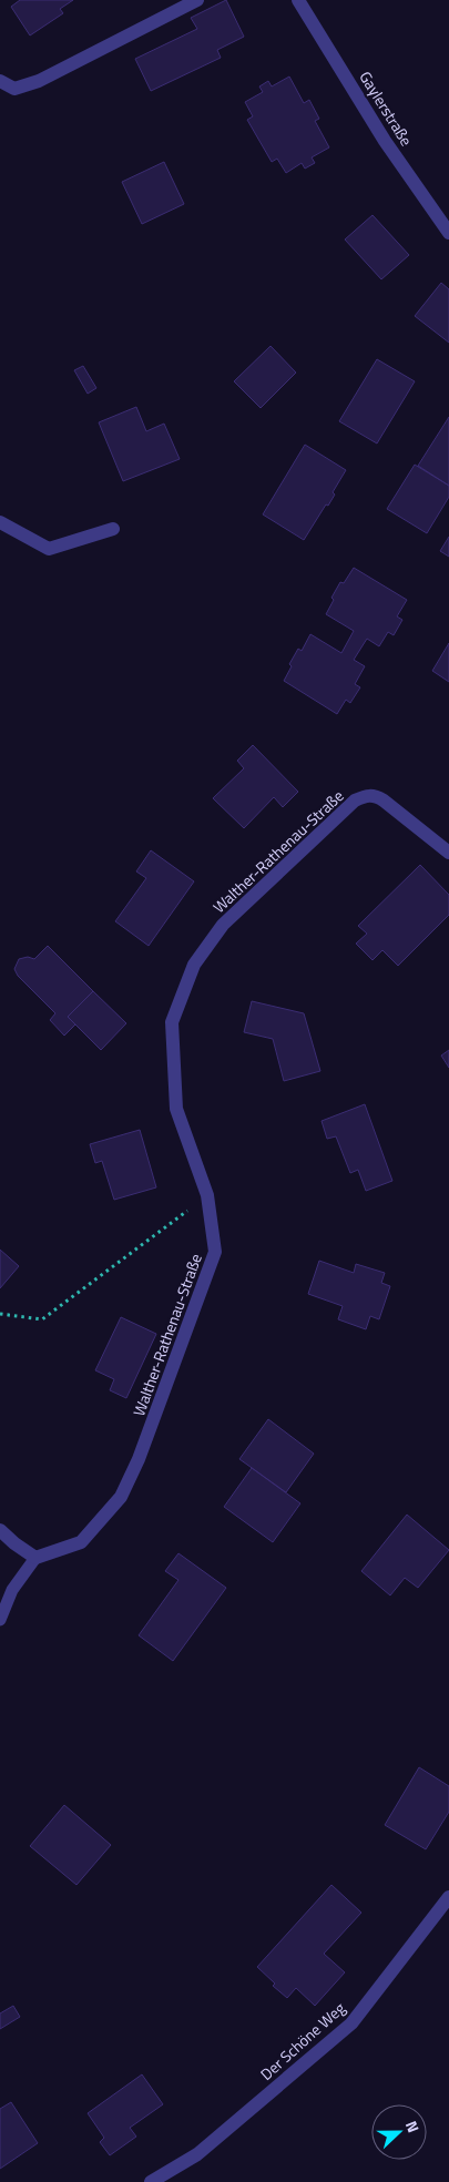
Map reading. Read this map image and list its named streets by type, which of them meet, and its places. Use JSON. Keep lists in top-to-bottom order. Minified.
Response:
{"streets":{"street":["Gaylerstraße","Walther-Rathenau-Straße","Der Schöne Weg"]},"north":"right"}
